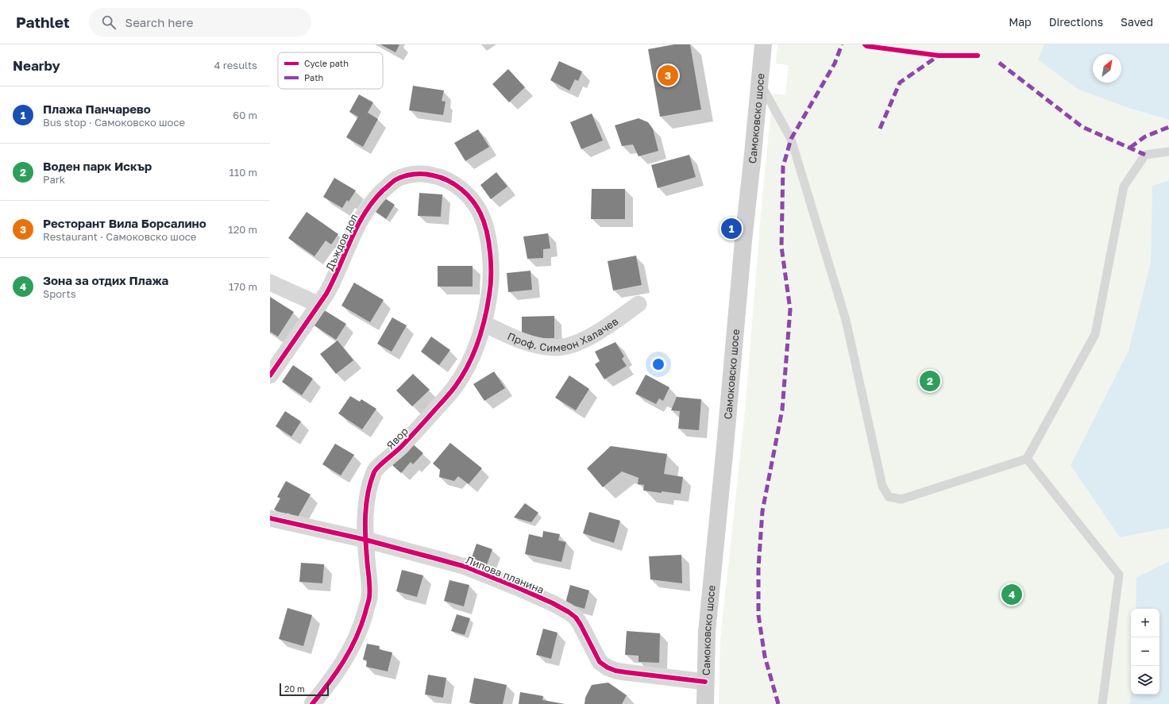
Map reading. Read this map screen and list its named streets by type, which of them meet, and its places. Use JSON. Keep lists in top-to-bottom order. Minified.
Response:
{"streets":{"main road":["Самоковско шосе"],"street":["Дъждов дол","Проф. Симеон Халачев","Явор","Липова планина"]},"crossings":[["Самоковско шосе","Липова планина"],["Дъждов дол","Явор"],["Проф. Симеон Халачев","Явор"],["Явор","Липова планина"]],"legend":["Cycle path","Path"],"scale_bar":"20 m","north":"top right","page":{"header":"Pathlet","search":"Search here","nav":["Map","Directions","Saved"],"heading":["Nearby","4 results"],"pins":["3","1","2","4"],"list":[{"mark":"1","name":"Плажа Панчарево","note":"Bus stop · Самоковско шосе","value":"60 m"},{"mark":"2","name":"Воден парк Искър","note":"Park","value":"110 m"},{"mark":"3","name":"Ресторант Вила Борсалино","note":"Restaurant · Самоковско шосе","value":"120 m"},{"mark":"4","name":"Зона за отдих Плажа","note":"Sports","value":"170 m"}],"map_buttons":["+","−"],"scale":"20 m"}}
